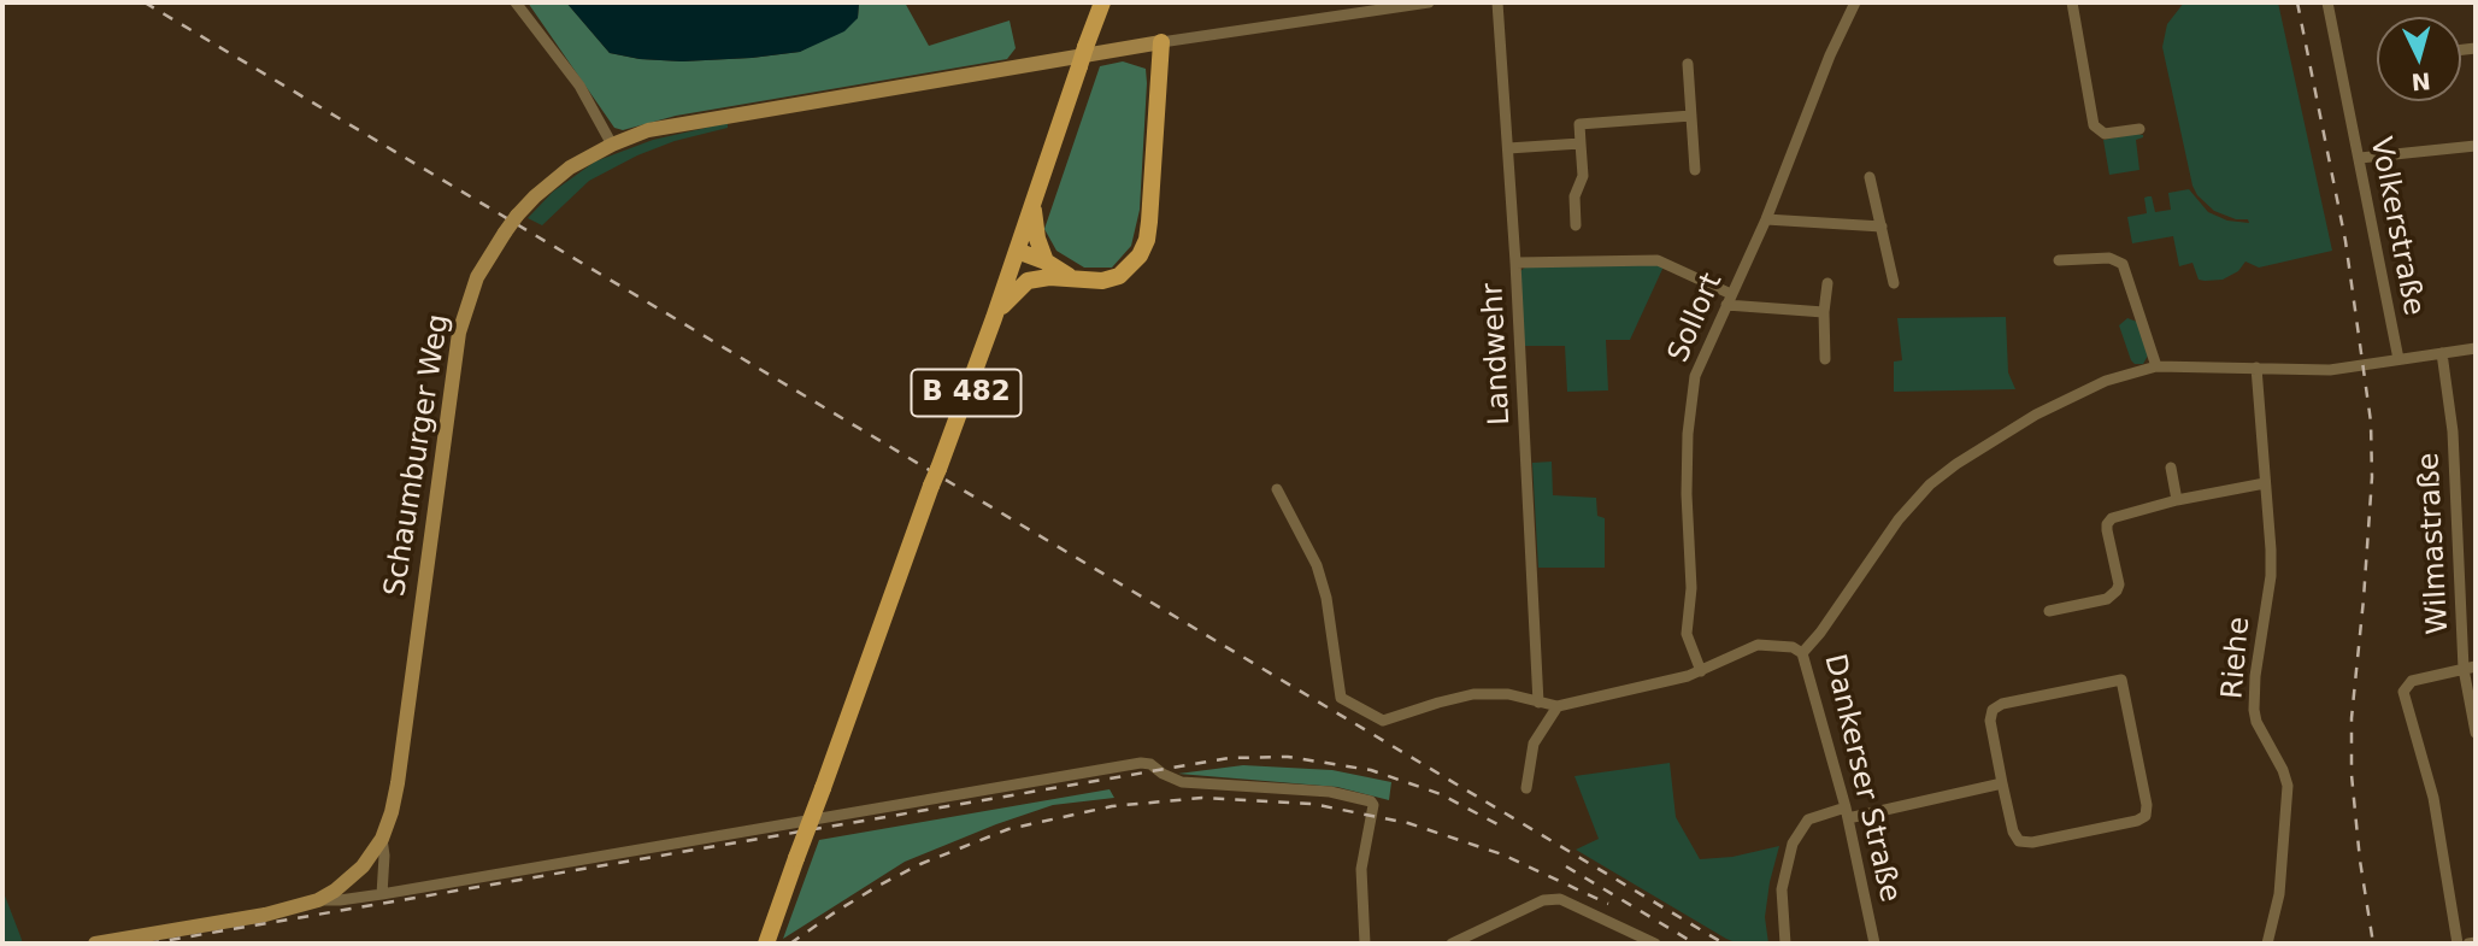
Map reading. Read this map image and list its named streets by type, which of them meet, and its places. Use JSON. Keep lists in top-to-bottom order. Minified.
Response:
{"streets":{"main road":["B 482"],"street":["Volkerstraße","Sollort","Landwehr","Schaumburger Weg","Wilmastraße","Riehe","Dankerser Straße"]},"crossings":[["Volkerstraße","Dankerser Straße"],["Wilmastraße","Dankerser Straße"],["Riehe","Dankerser Straße"]],"north":"bottom"}
